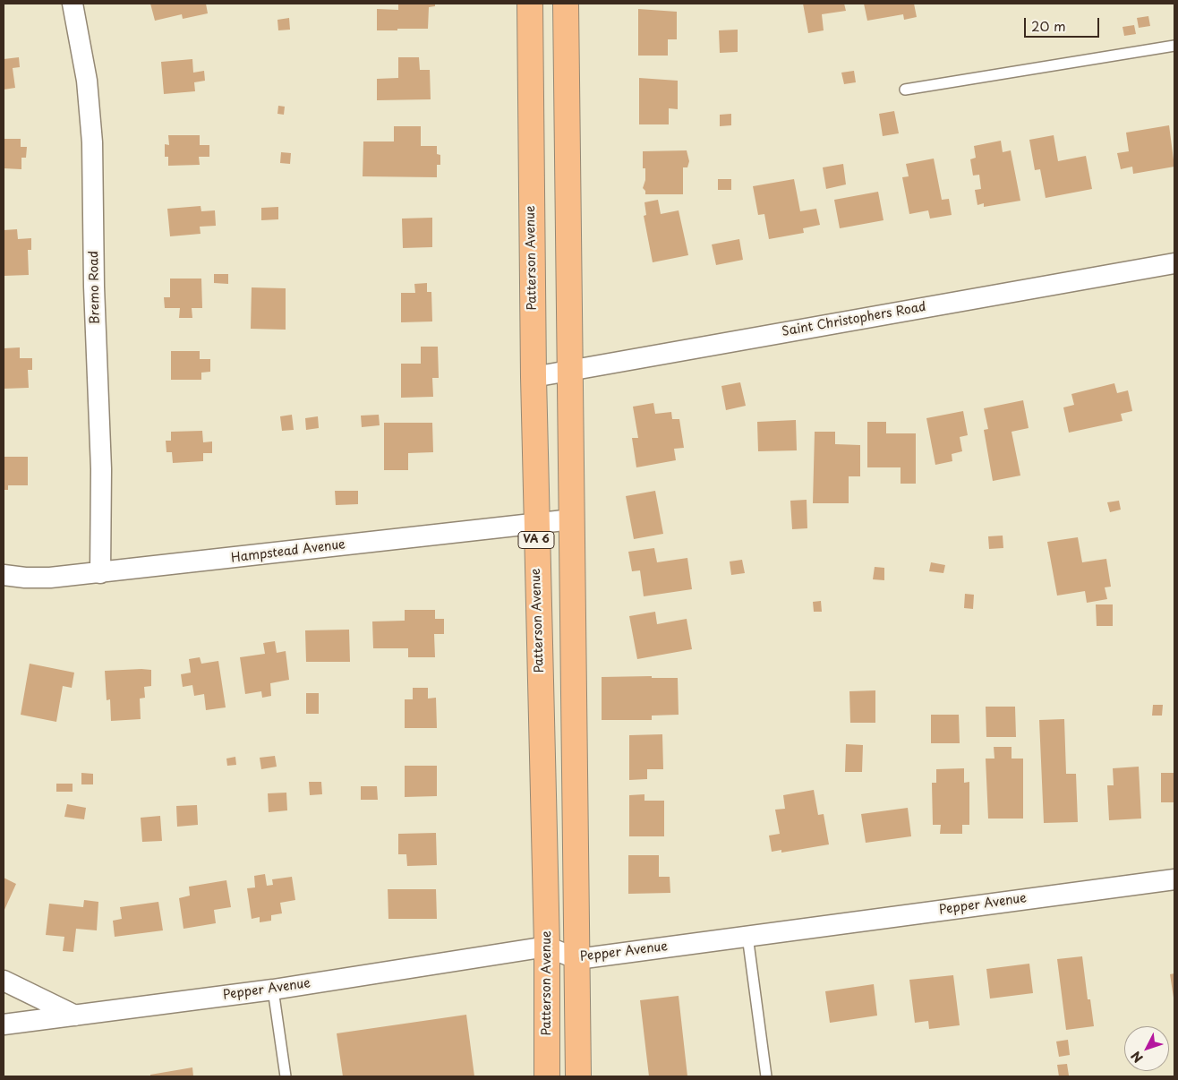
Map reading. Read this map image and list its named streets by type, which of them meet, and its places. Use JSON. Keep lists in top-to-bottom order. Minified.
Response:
{"streets":{"main road":["Patterson Avenue","VA 6"],"street":["Bremo Road","Saint Christophers Road","Hampstead Avenue","Pepper Avenue"]},"crossings":[["Patterson Avenue","Saint Christophers Road"],["Patterson Avenue","Hampstead Avenue"],["Patterson Avenue","Pepper Avenue"],["Bremo Road","Hampstead Avenue"],["Saint Christophers Road","VA 6"],["VA 6","Hampstead Avenue"],["VA 6","Pepper Avenue"]],"scale_bar":"20 m","north":"bottom left"}
